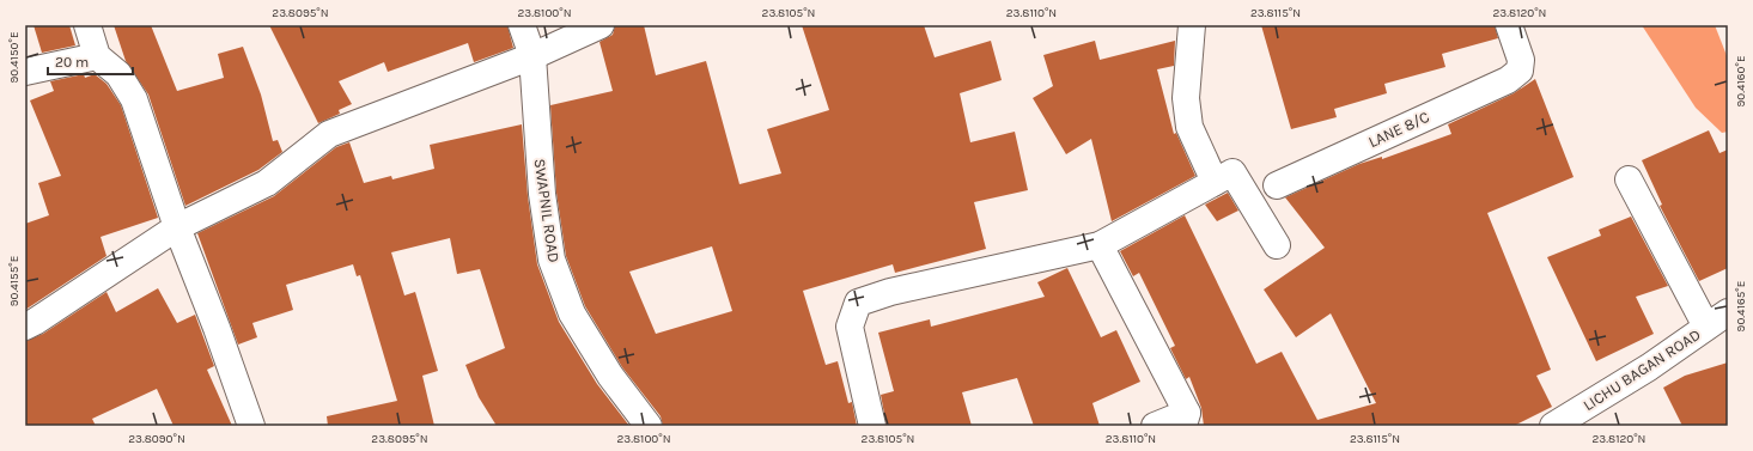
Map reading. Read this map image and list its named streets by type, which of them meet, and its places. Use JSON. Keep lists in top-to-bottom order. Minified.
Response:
{"streets":{"street":["LANE 8/C","SWAPNIL ROAD","LICHU BAGAN ROAD"]},"scale_bar":"20 m","coordinates":["23.8095°N","23.8100°N","23.8105°N","23.8110°N","23.8115°N","23.8120°N","90.4150°E","90.4160°E","90.4155°E","90.4165°E","23.8090°N"]}
